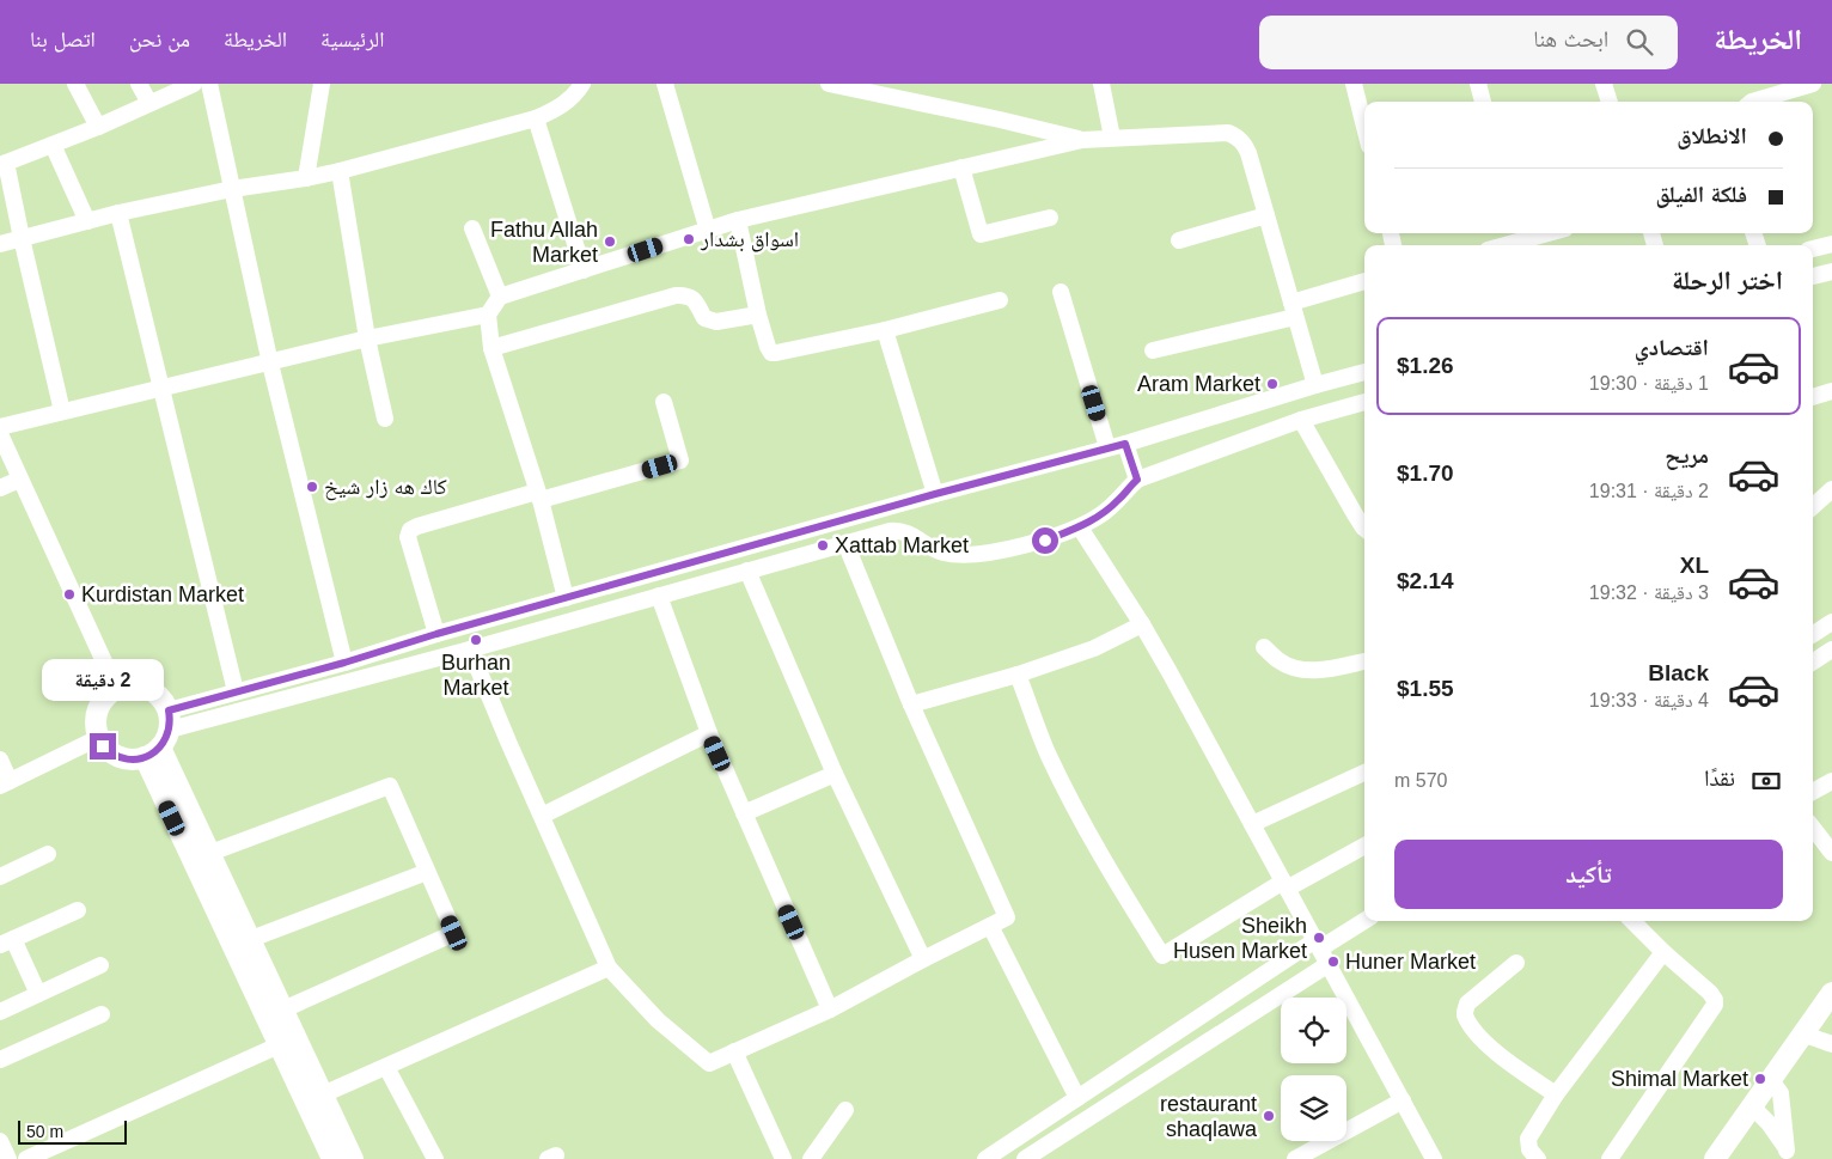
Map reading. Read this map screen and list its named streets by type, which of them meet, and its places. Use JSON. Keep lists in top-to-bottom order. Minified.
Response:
{"places":["اسواق بشدار","Fathu Allah Market","Aram Market","كاك هه زار شيخ","Xattab Market","Kurdistan Market","Burhan Market","Sheikh Husen Market","Huner Market","Shimal Market","restaurant shaqlawa"],"scale_bar":"50 m","page":{"header":"الخريطة","search":"ابحث هنا","nav":["الرئيسية","الخريطة","من نحن","اتصل بنا"],"banner":["الانطلاق","فلكة الفيلق"],"heading":"اختر الرحلة","list":[{"name":"اقتصادي","note":"1 دقيقة · 19:30","value":"$1.26"},{"name":"مريح","note":"2 دقيقة · 19:31","value":"$1.70"},{"name":"XL","note":"3 دقيقة · 19:32","value":"$2.14"},{"name":"Black","note":"4 دقيقة · 19:33","value":"$1.55"}],"bubble":"2 دقيقة","pay":["نقدًا","570 m"],"buttons":"تأكيد","scale":"50 m"}}
